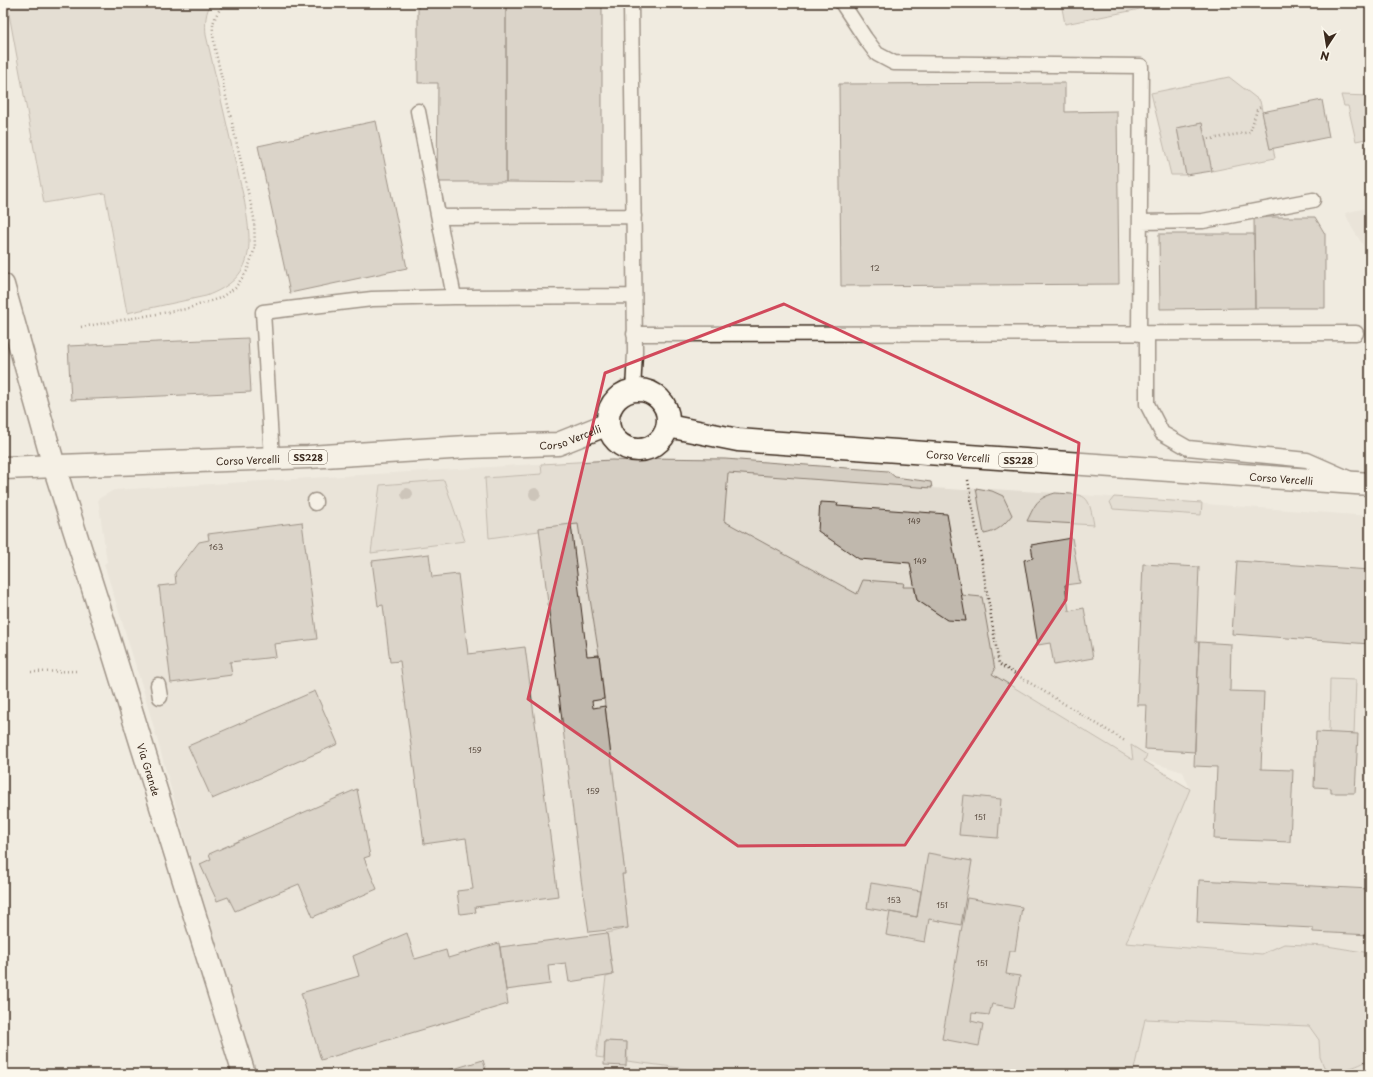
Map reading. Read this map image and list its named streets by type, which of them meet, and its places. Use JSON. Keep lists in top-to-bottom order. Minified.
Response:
{"streets":{"main road":["Corso Vercelli","SS228","Via Grande"]},"crossings":[["Corso Vercelli","Via Grande"]],"house_numbers":["12","149","163","149","159","159","151","153","151","151"],"north":"bottom"}
